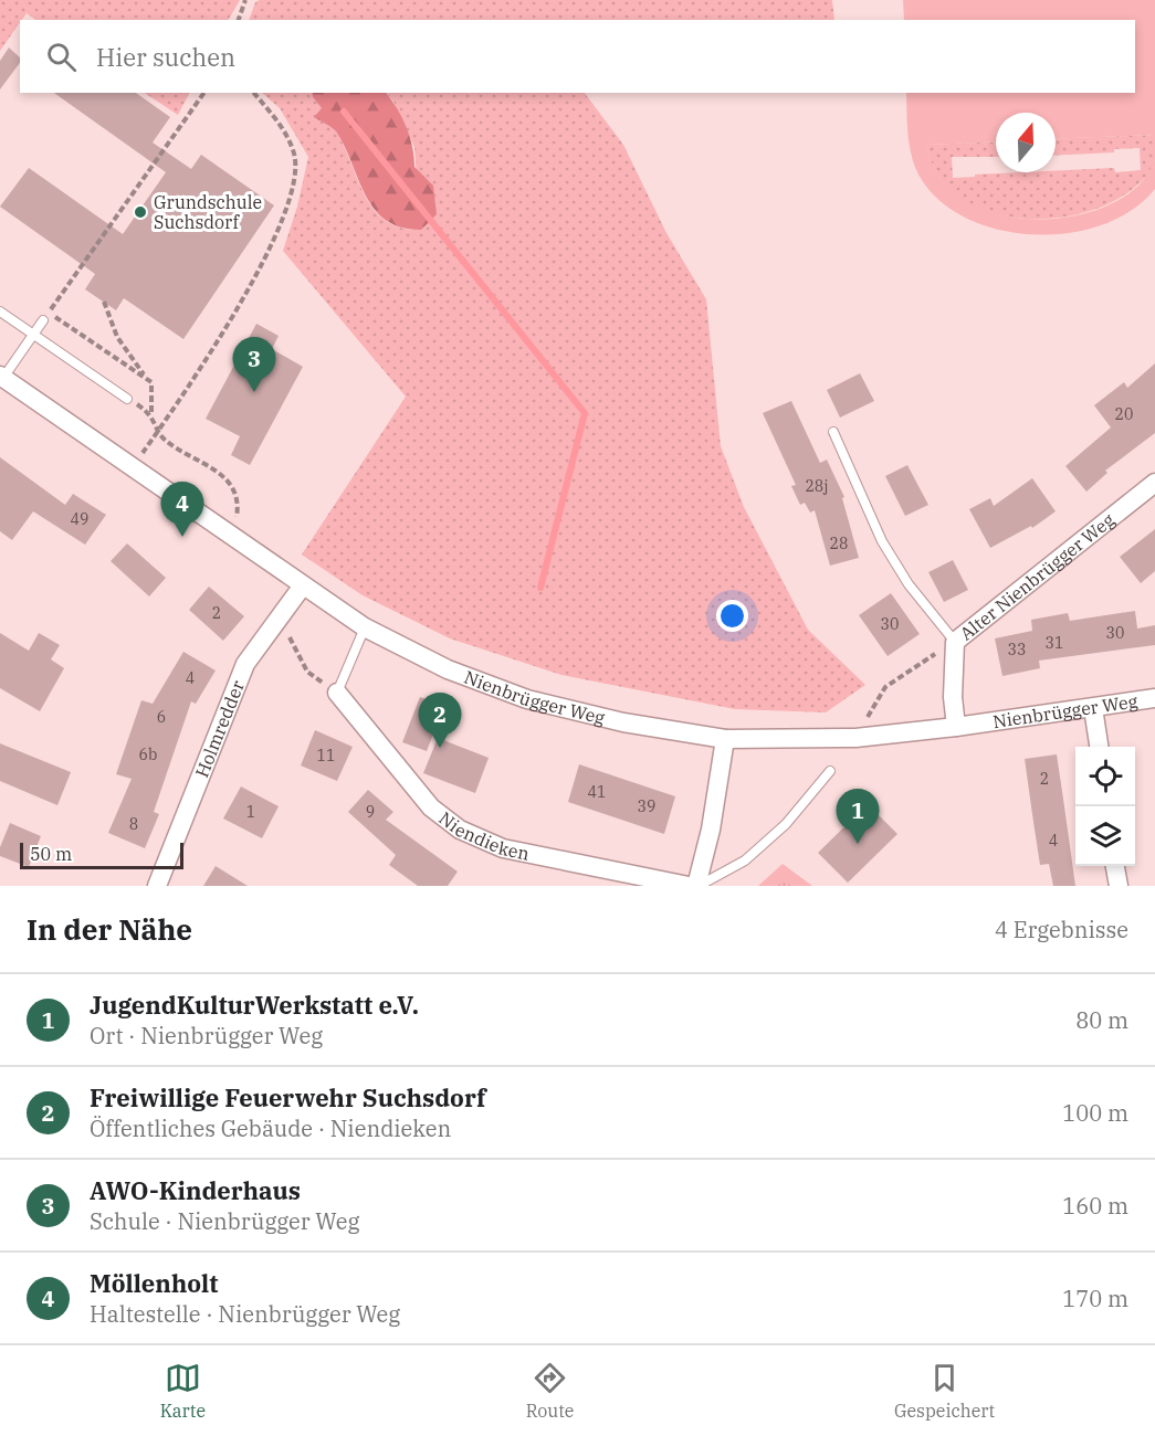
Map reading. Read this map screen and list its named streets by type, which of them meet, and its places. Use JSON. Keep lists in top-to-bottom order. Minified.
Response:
{"streets":{"street":["Alter Nienbrügger Weg","Nienbrügger Weg","Holmredder","Niendieken"]},"crossings":[["Alter Nienbrügger Weg","Nienbrügger Weg"],["Nienbrügger Weg","Holmredder"]],"places":["Grundschule Suchsdorf"],"house_numbers":["20","28j","49","28","2","30","30","31","33","4","6","6b","11","2","41","39","1","9","8","4"],"scale_bar":"50 m","north":"top","page":{"search":"Hier suchen","pins":["3","4","2","1"],"scale":"50 m","heading":["In der Nähe","4 Ergebnisse"],"list":[{"mark":"1","name":"JugendKulturWerkstatt e.V.","note":"Ort · Nienbrügger Weg","value":"80 m"},{"mark":"2","name":"Freiwillige Feuerwehr Suchsdorf","note":"Öffentliches Gebäude · Niendieken","value":"100 m"},{"mark":"3","name":"AWO-Kinderhaus","note":"Schule · Nienbrügger Weg","value":"160 m"},{"mark":"4","name":"Möllenholt","note":"Haltestelle · Nienbrügger Weg","value":"170 m"}],"nav":["Karte","Route","Gespeichert"]}}
